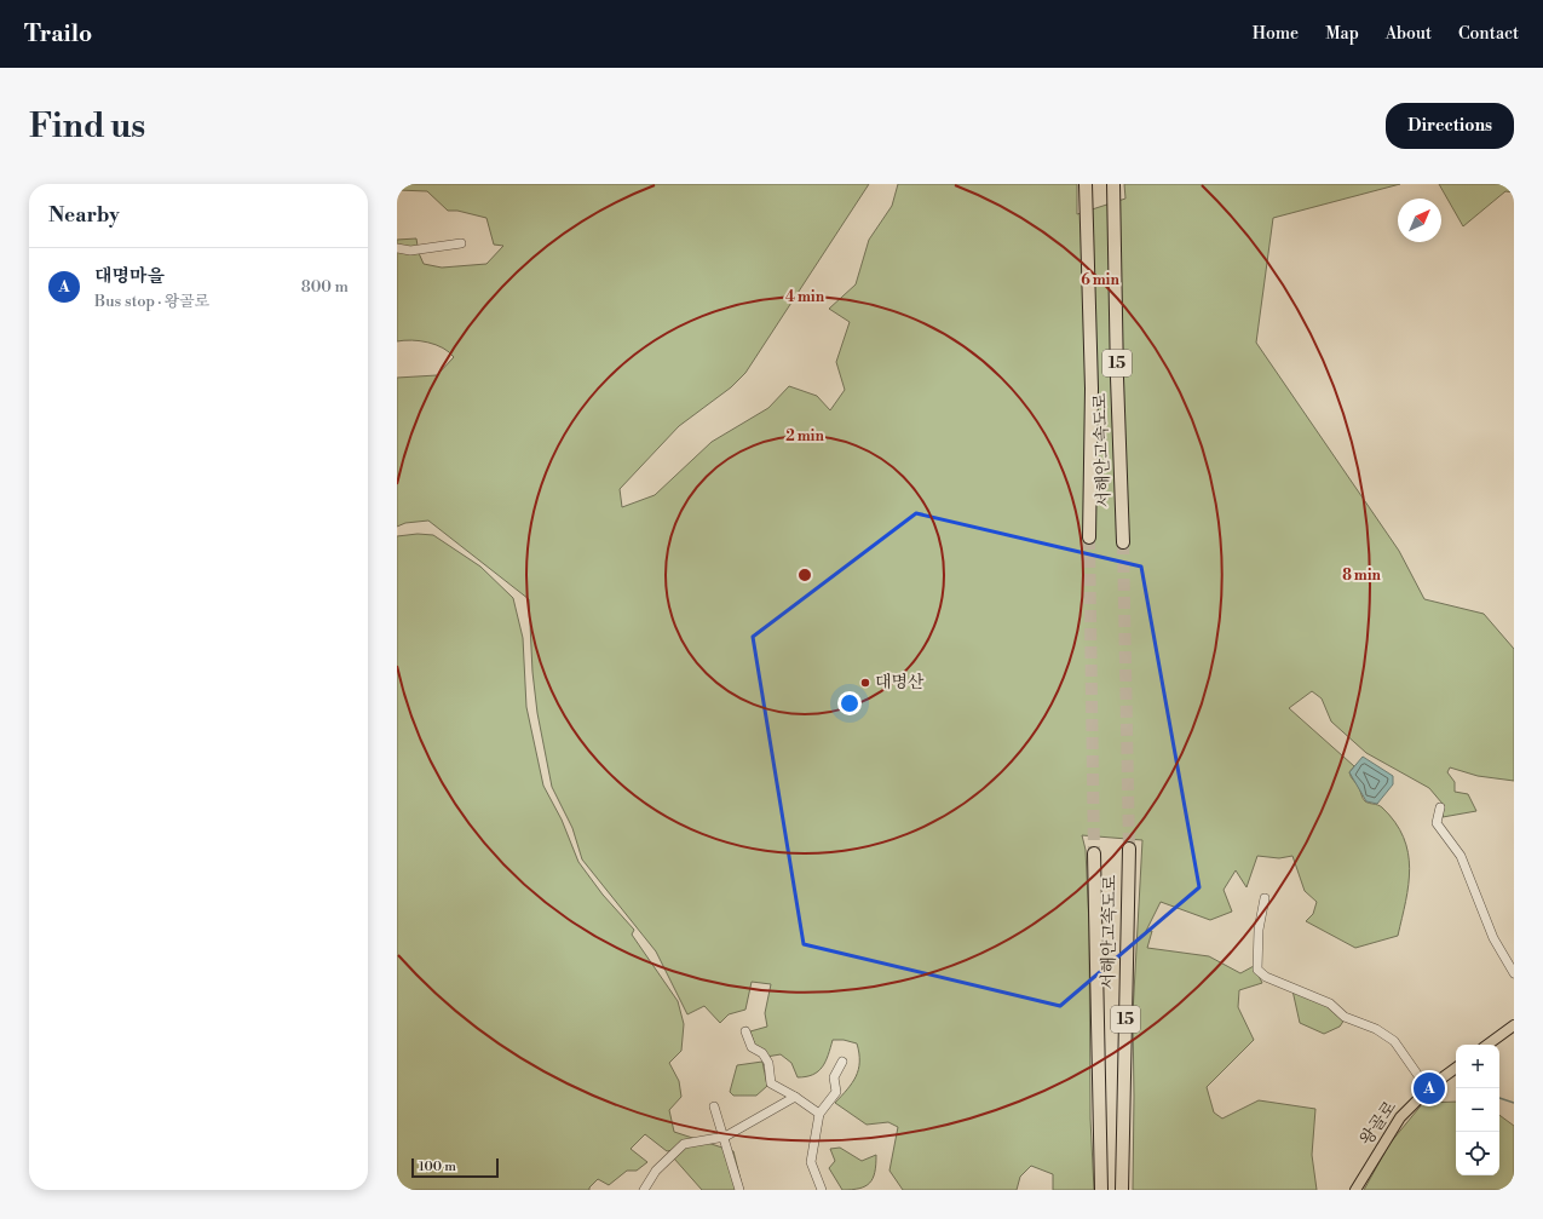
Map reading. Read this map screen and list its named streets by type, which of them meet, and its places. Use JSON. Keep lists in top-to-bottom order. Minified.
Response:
{"streets":{"highway":["15","서해안고속도로"],"main road":["왕골로"]},"places":["대명산"],"scale_bar":"100 m","north":"top right","page":{"header":"Trailo","nav":["Home","Map","About","Contact"],"buttons":"Directions","title":"Find us","heading":"Nearby","list":[{"mark":"A","name":"대명마을","note":"Bus stop · 왕골로","value":"800 m"}],"map_buttons":["+","−"],"pins":"A","scale":"100 m"},"rings":["6 min","4 min","2 min","8 min"]}
